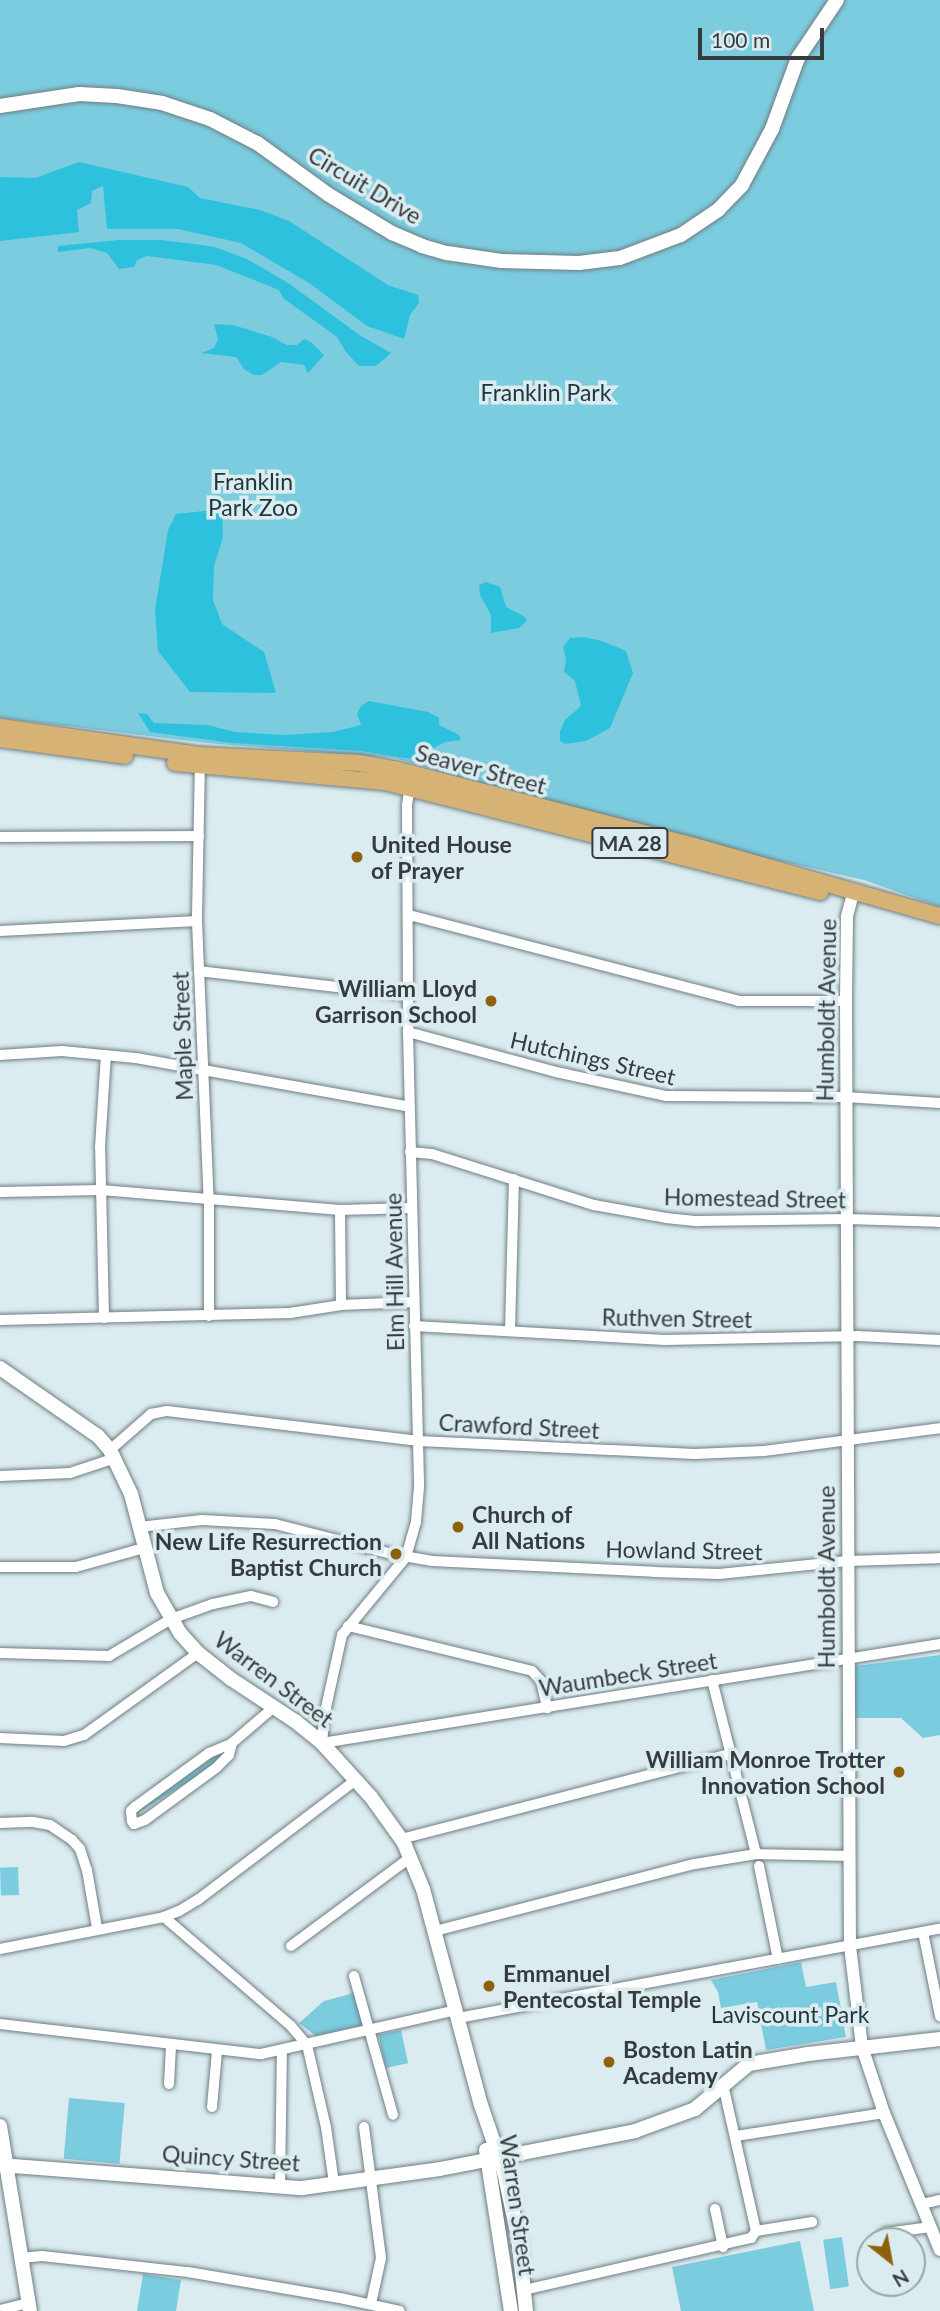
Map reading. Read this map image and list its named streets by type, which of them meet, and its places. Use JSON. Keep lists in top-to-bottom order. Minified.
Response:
{"streets":{"main road":["Circuit Drive","Seaver Street","MA 28","Warren Street","Quincy Street"],"street":["Humboldt Avenue","Maple Street","Hutchings Street","Homestead Street","Elm Hill Avenue","Ruthven Street","Crawford Street","Howland Street","Waumbeck Street"]},"crossings":[["Seaver Street","Humboldt Avenue"],["Seaver Street","Maple Street"],["Seaver Street","Elm Hill Avenue"],["Humboldt Avenue","Hutchings Street"],["Humboldt Avenue","Homestead Street"],["Humboldt Avenue","Ruthven Street"],["Humboldt Avenue","Crawford Street"],["Humboldt Avenue","Howland Street"],["Humboldt Avenue","Waumbeck Street"],["Humboldt Avenue","Quincy Street"],["Hutchings Street","Elm Hill Avenue"],["Homestead Street","Elm Hill Avenue"],["Elm Hill Avenue","Ruthven Street"],["Elm Hill Avenue","Crawford Street"],["Elm Hill Avenue","Howland Street"],["Elm Hill Avenue","Waumbeck Street"],["Elm Hill Avenue","Warren Street"],["Crawford Street","Warren Street"],["Howland Street","Warren Street"],["Waumbeck Street","Warren Street"],["Warren Street","Quincy Street"]],"parks":["Franklin Park","Franklin Park Zoo","Laviscount Park"],"places":["United House of Prayer","William Lloyd Garrison School","Church of All Nations","New Life Resurrection Baptist Church","William Monroe Trotter Innovation School","Emmanuel Pentecostal Temple","Boston Latin Academy"],"scale_bar":"100 m","north":"bottom right"}
